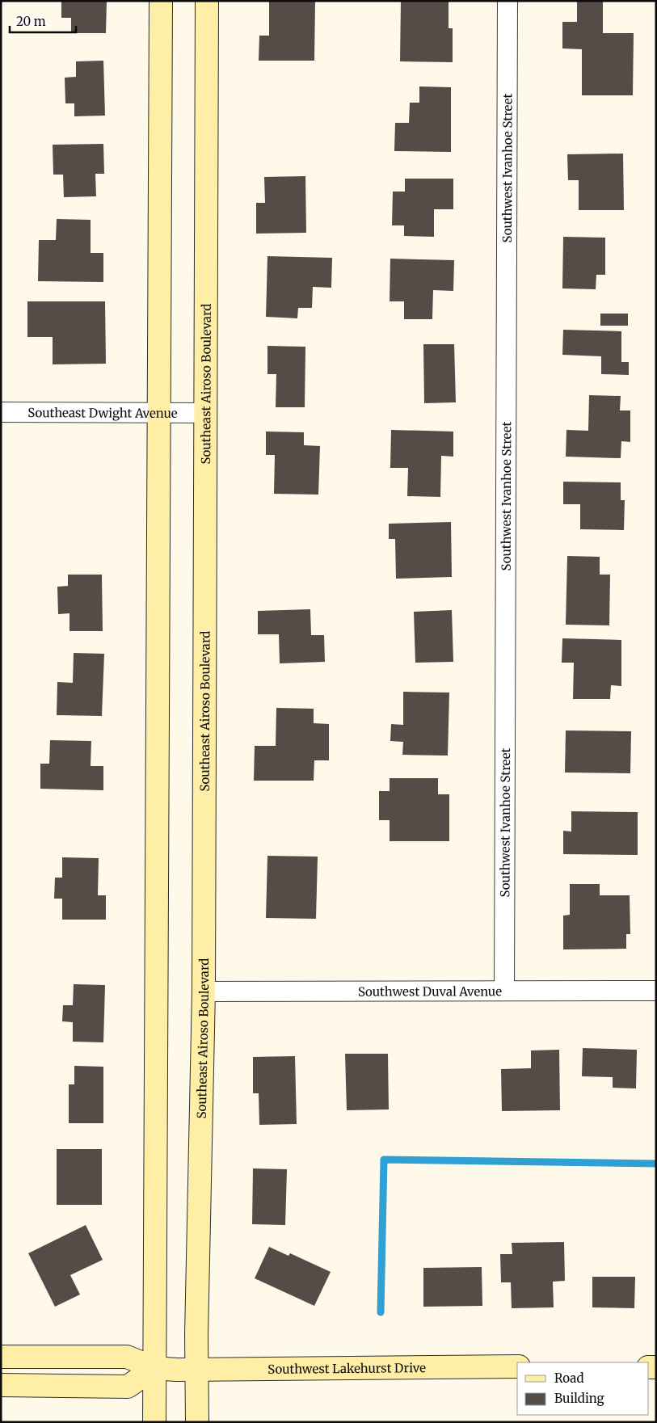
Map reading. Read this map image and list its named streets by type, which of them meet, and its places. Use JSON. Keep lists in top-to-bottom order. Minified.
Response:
{"streets":{"main road":["Southeast Airoso Boulevard","Southwest Lakehurst Drive"],"street":["Southwest Ivanhoe Street","Southeast Dwight Avenue","Southwest Duval Avenue"]},"crossings":[["Southwest Ivanhoe Street","Southwest Duval Avenue"],["Southeast Airoso Boulevard","Southeast Dwight Avenue"],["Southeast Airoso Boulevard","Southwest Duval Avenue"],["Southeast Airoso Boulevard","Southwest Lakehurst Drive"]],"legend":["Road","Building"],"scale_bar":"20 m"}
